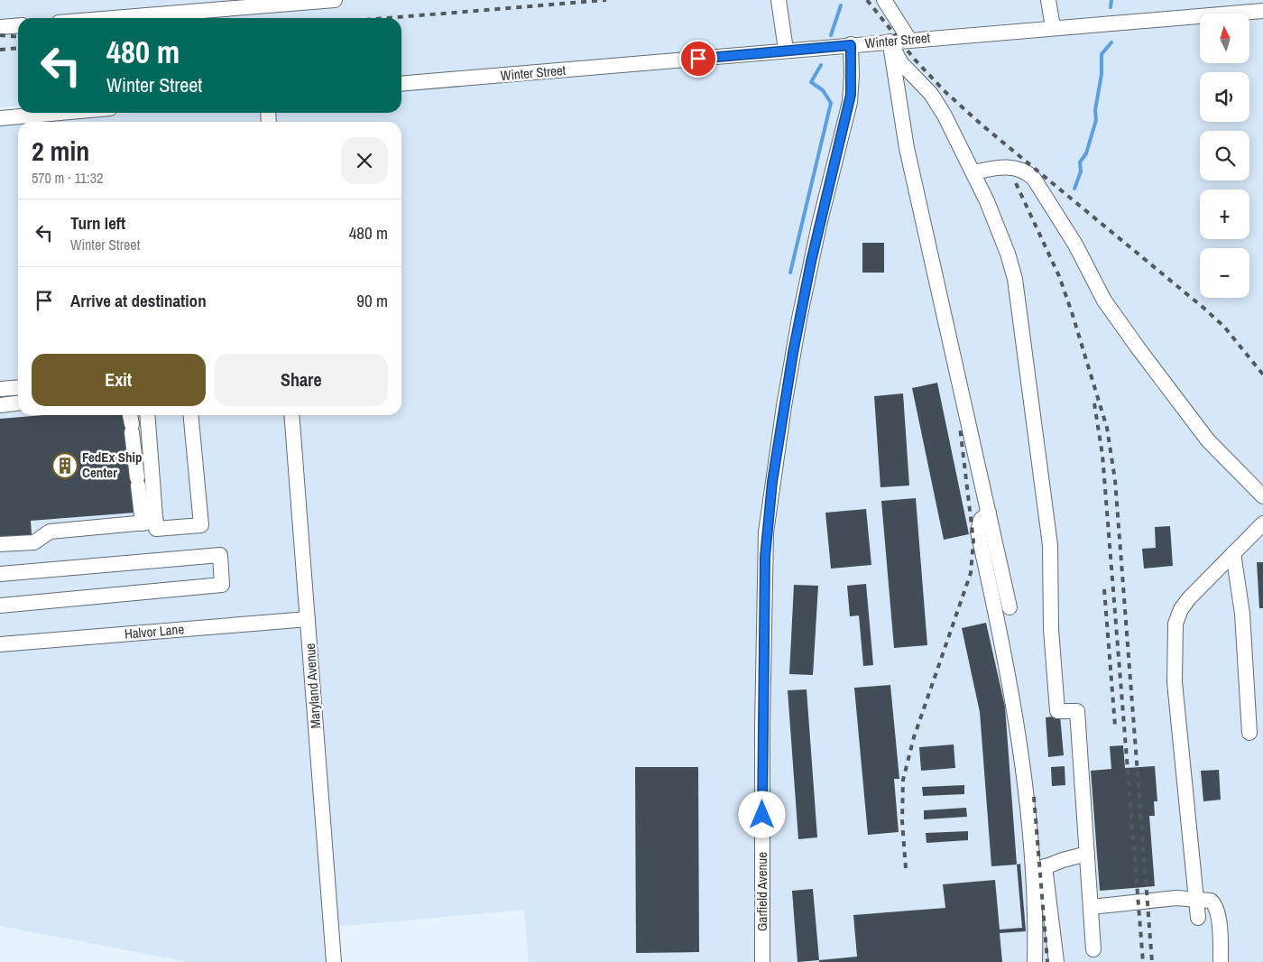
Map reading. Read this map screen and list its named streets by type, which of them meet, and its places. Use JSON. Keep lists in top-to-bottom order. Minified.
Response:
{"streets":{"street":["Winter Street","Halvor Lane","Maryland Avenue","Garfield Avenue"]},"crossings":[["Winter Street","Garfield Avenue"],["Halvor Lane","Maryland Avenue"]],"places":{"building":["FedEx Ship Center"]},"north":"top","page":{"map_buttons":["+","−"],"turn":["480 m","Winter Street"],"heading":["2 min","570 m · 11:32"],"list":[{"name":"Turn left","note":"Winter Street","value":"480 m"},{"name":"Arrive at destination","value":"90 m"}],"buttons":["Exit","Share"]}}
